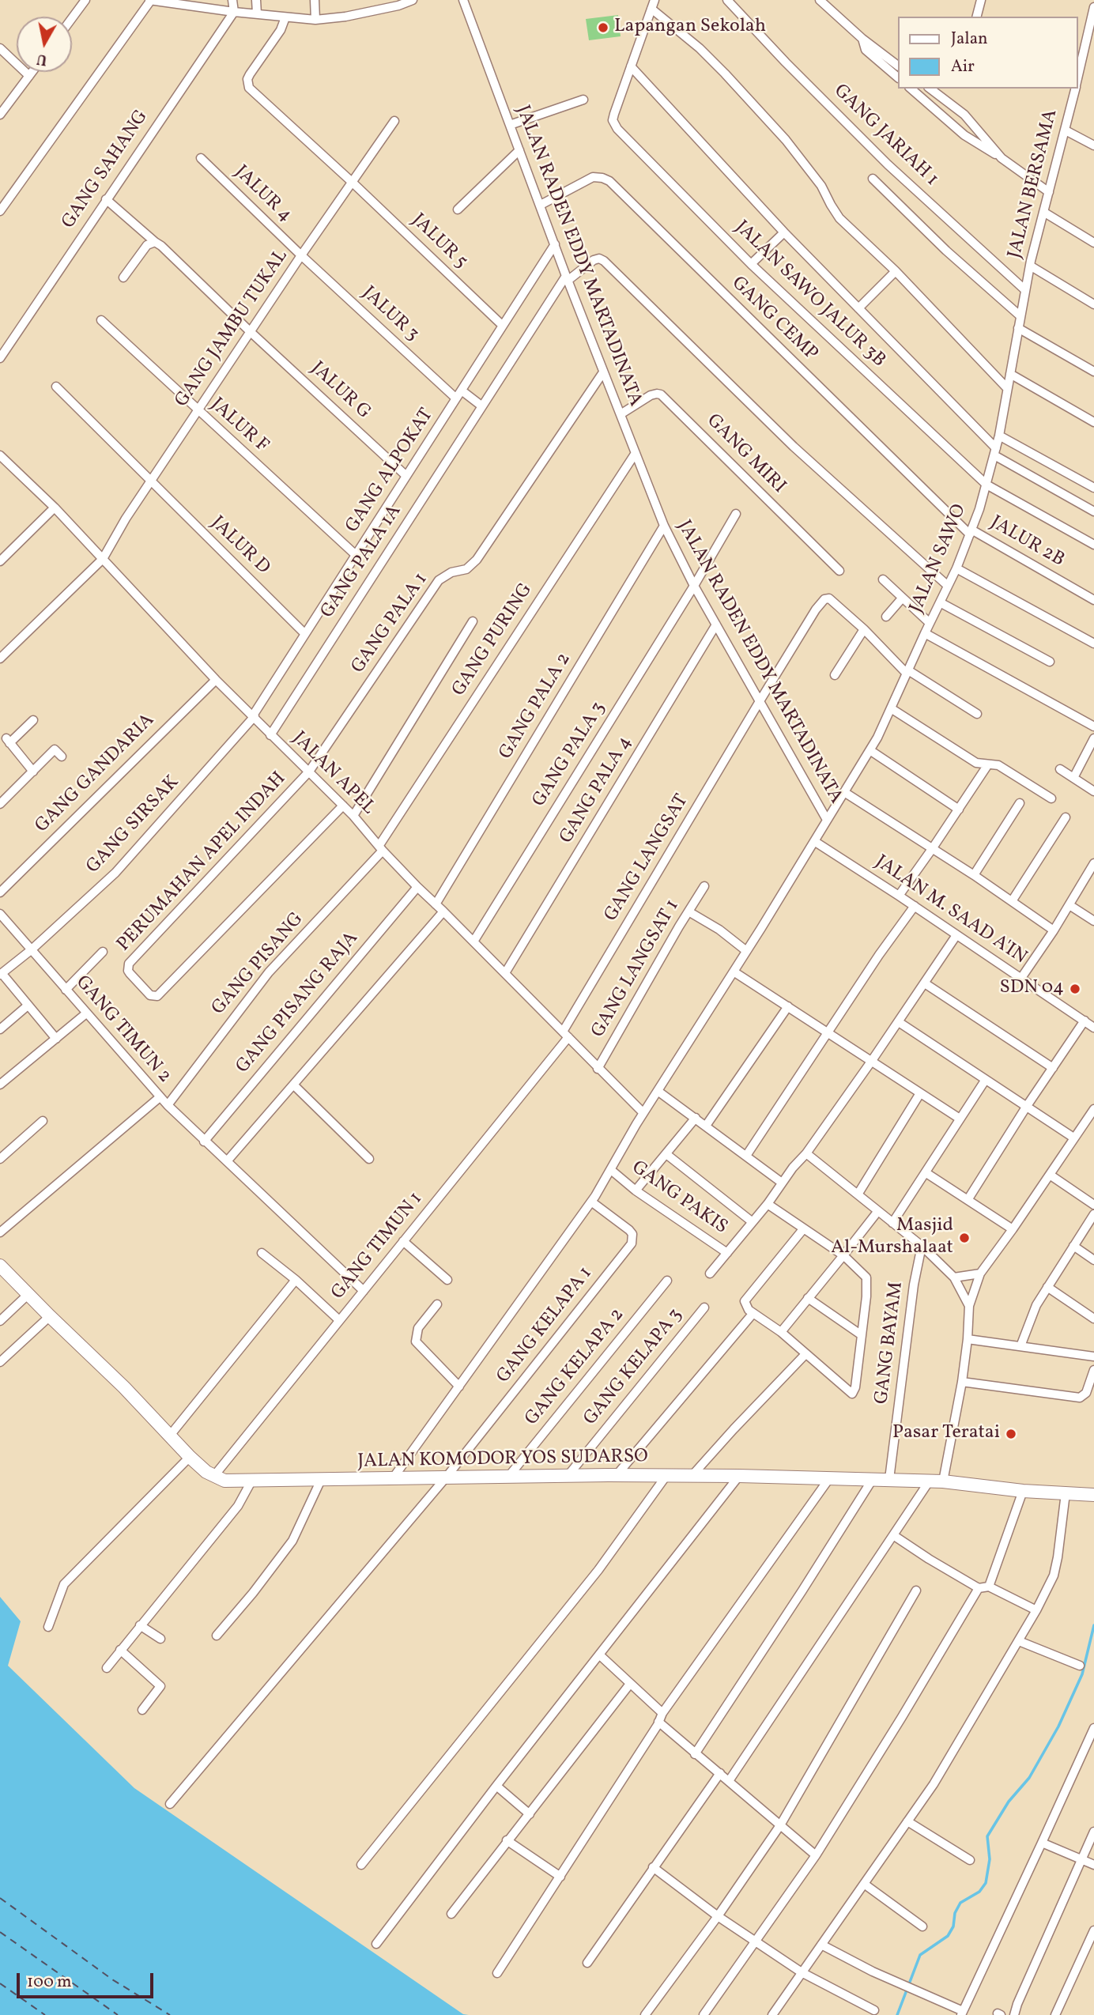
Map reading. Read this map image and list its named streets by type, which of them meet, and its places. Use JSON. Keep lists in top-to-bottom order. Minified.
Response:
{"streets":{"street":["GANG JARIAH 1","GANG SAHANG","JALAN BERSAMA","JALUR 4","JALUR 5","JALAN RADEN EDDY MARTADINATA","JALAN SAWO JALUR 3B","JALUR 3","GANG CEMP","GANG JAMBU TUKAL","JALUR G","JALUR F","GANG MIRI","GANG ALPOKAT","JALUR 2B","JALUR D","JALAN SAWO","GANG PALA 1A","GANG PALA 1","GANG PURING","GANG PALA 2","GANG PALA 3","GANG GANDARIA","JALAN APEL","GANG PALA 4","GANG SIRSAK","GANG LANGSAT","PERUMAHAN APEL INDAH","JALAN M. SAAD A'IN","GANG PISANG","GANG LANGSAT 1","GANG PISANG RAJA","GANG TIMUN 2","GANG PAKIS","GANG TIMUN 1","GANG KELAPA 1","GANG BAYAM","GANG KELAPA 2","GANG KELAPA 3","JALAN KOMODOR YOS SUDARSO"]},"crossings":[["GANG JARIAH 1","JALAN BERSAMA"],["GANG JARIAH 1","JALAN SAWO"],["GANG SAHANG","JALUR G"],["JALAN BERSAMA","JALAN SAWO"],["JALUR 4","JALUR 3"],["JALUR 4","GANG JAMBU TUKAL"],["JALUR 5","GANG JAMBU TUKAL"],["JALUR 5","GANG ALPOKAT"],["JALAN RADEN EDDY MARTADINATA","GANG CEMP"],["JALAN RADEN EDDY MARTADINATA","GANG MIRI"],["JALAN RADEN EDDY MARTADINATA","GANG ALPOKAT"],["JALAN RADEN EDDY MARTADINATA","JALAN SAWO"],["JALAN RADEN EDDY MARTADINATA","GANG PALA 1A"],["JALAN RADEN EDDY MARTADINATA","GANG PALA 1"],["JALAN RADEN EDDY MARTADINATA","GANG PURING"],["JALAN RADEN EDDY MARTADINATA","GANG PALA 2"],["JALAN RADEN EDDY MARTADINATA","GANG PALA 3"],["JALAN RADEN EDDY MARTADINATA","JALAN APEL"],["JALAN RADEN EDDY MARTADINATA","GANG PALA 4"],["JALAN RADEN EDDY MARTADINATA","GANG LANGSAT"],["JALAN RADEN EDDY MARTADINATA","JALAN M. SAAD A'IN"],["JALAN RADEN EDDY MARTADINATA","GANG PAKIS"],["JALAN RADEN EDDY MARTADINATA","GANG KELAPA 1"],["JALAN RADEN EDDY MARTADINATA","JALAN KOMODOR YOS SUDARSO"],["JALAN SAWO JALUR 3B","JALAN SAWO"],["JALUR 3","GANG JAMBU TUKAL"],["JALUR 3","GANG ALPOKAT"],["JALUR 3","GANG PALA 1A"],["GANG CEMP","JALUR 2B"],["GANG CEMP","JALAN SAWO"],["GANG JAMBU TUKAL","JALUR G"],["GANG JAMBU TUKAL","JALUR F"],["GANG JAMBU TUKAL","JALUR D"],["GANG JAMBU TUKAL","JALAN APEL"],["JALUR G","GANG ALPOKAT"],["JALUR F","GANG ALPOKAT"],["GANG ALPOKAT","JALUR D"],["GANG ALPOKAT","JALAN APEL"],["GANG ALPOKAT","GANG SIRSAK"],["JALUR 2B","JALAN SAWO"],["JALAN SAWO","GANG PALA 1A"],["GANG PALA 1A","JALAN APEL"],["GANG PALA 1","JALAN APEL"],["GANG PALA 1","PERUMAHAN APEL INDAH"],["GANG PURING","JALAN APEL"],["GANG PURING","GANG PISANG"],["GANG PALA 2","JALAN APEL"],["GANG PALA 3","JALAN APEL"],["GANG GANDARIA","JALAN APEL"],["JALAN APEL","GANG PALA 4"],["JALAN APEL","GANG SIRSAK"],["JALAN APEL","GANG LANGSAT"],["JALAN APEL","PERUMAHAN APEL INDAH"],["JALAN APEL","GANG PISANG"],["JALAN APEL","GANG LANGSAT 1"],["JALAN APEL","GANG PISANG RAJA"],["JALAN APEL","GANG TIMUN 1"],["GANG SIRSAK","GANG TIMUN 2"],["GANG LANGSAT","GANG TIMUN 1"],["GANG PISANG","GANG TIMUN 2"],["GANG PISANG RAJA","GANG TIMUN 2"],["GANG TIMUN 2","GANG TIMUN 1"],["GANG TIMUN 1","JALAN KOMODOR YOS SUDARSO"],["GANG KELAPA 1","JALAN KOMODOR YOS SUDARSO"],["GANG BAYAM","JALAN KOMODOR YOS SUDARSO"],["GANG KELAPA 2","JALAN KOMODOR YOS SUDARSO"],["GANG KELAPA 3","JALAN KOMODOR YOS SUDARSO"]],"places":["Lapangan Sekolah","SDN 04","Masjid Al-Murshalaat","Pasar Teratai"],"legend":["Jalan","Air"],"scale_bar":"100 m","north":"bottom"}
